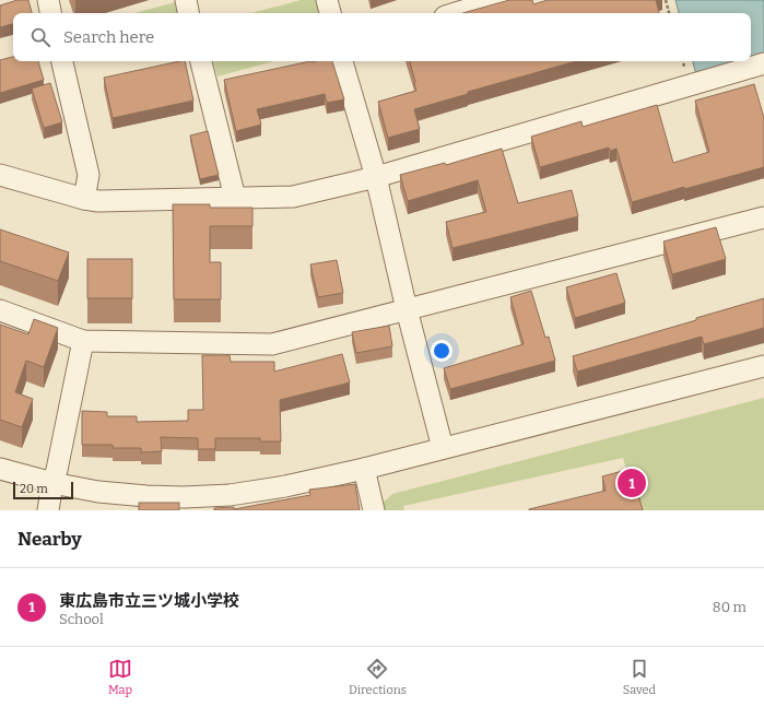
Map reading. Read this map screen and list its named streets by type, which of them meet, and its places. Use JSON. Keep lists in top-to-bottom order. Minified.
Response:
{"scale_bar":"20 m","page":{"search":"Search here","pins":"1","scale":"20 m","heading":"Nearby","list":[{"mark":"1","name":"東広島市立三ツ城小学校","note":"School","value":"80 m"}],"nav":["Map","Directions","Saved"]}}
